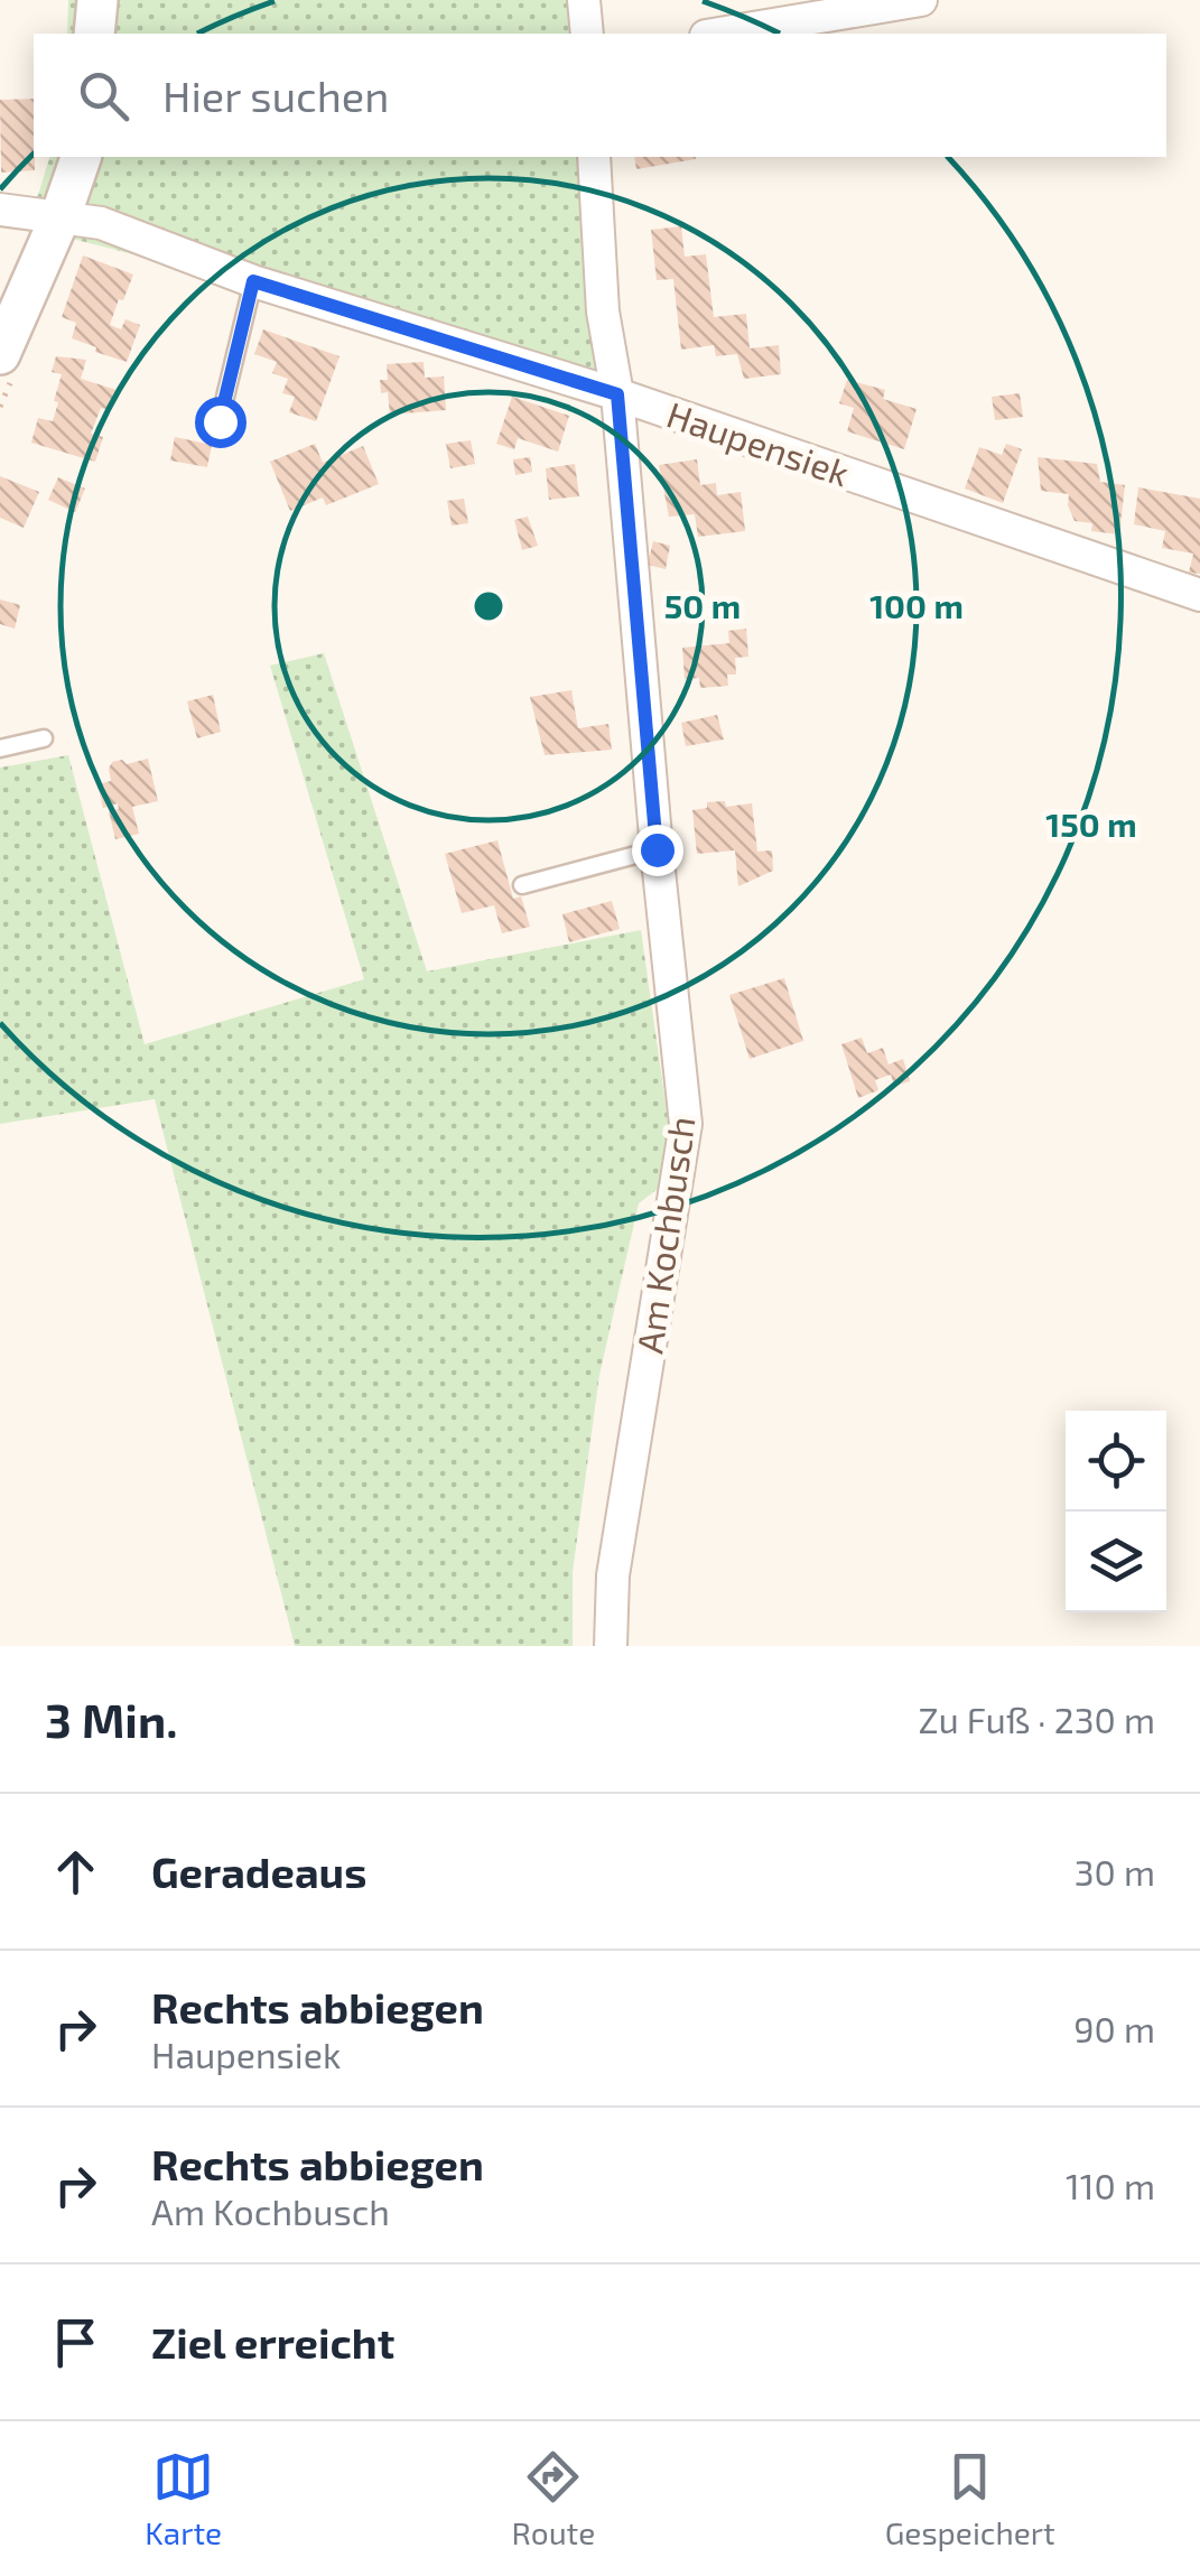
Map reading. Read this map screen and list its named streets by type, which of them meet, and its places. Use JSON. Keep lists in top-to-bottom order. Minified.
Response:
{"streets":{"street":["Haupensiek","Am Kochbusch"]},"crossings":[["Haupensiek","Am Kochbusch"]],"page":{"search":"Hier suchen","heading":["3 Min.","Zu Fuß · 230 m"],"list":[["Geradeaus","30 m"],["Rechts abbiegen","Haupensiek","90 m"],["Rechts abbiegen","Am Kochbusch","110 m"],"Ziel erreicht"],"nav":["Karte","Route","Gespeichert"]},"rings":["50 m","100 m","150 m"]}
